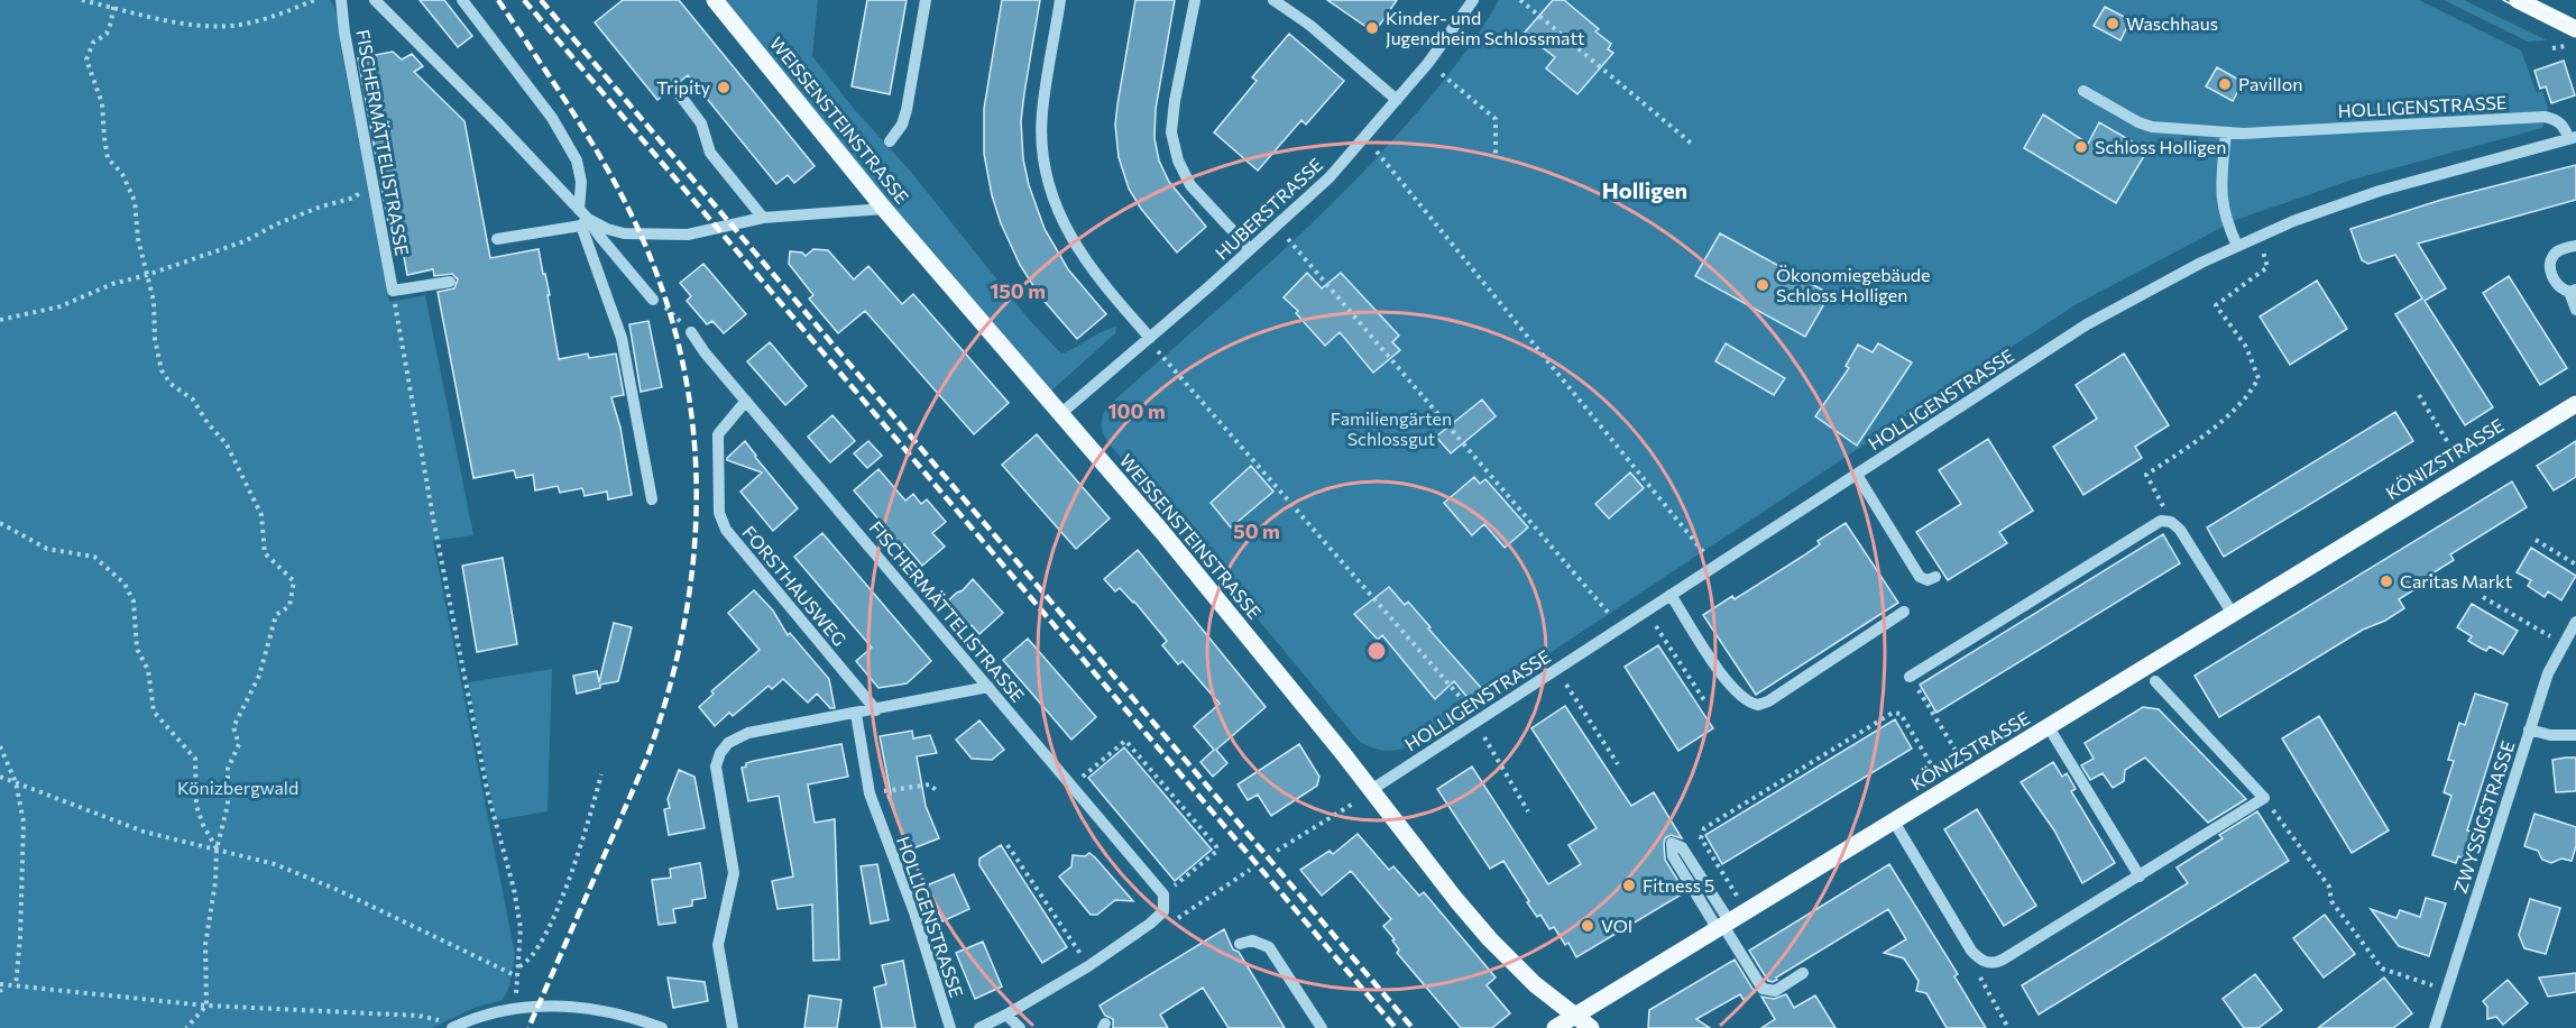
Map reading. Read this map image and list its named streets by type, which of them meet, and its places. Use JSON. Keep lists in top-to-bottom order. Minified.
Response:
{"streets":{"main road":["WEISSENSTEINSTRASSE","KÖNIZSTRASSE"],"street":["HOLLIGENSTRASSE","FISCHERMÄTTELISTRASSE","HUBERSTRASSE","FORSTHAUSWEG","ZWYSSIGSTRASSE"]},"crossings":[["HOLLIGENSTRASSE","WEISSENSTEINSTRASSE"],["WEISSENSTEINSTRASSE","FISCHERMÄTTELISTRASSE"],["WEISSENSTEINSTRASSE","HUBERSTRASSE"],["WEISSENSTEINSTRASSE","KÖNIZSTRASSE"],["FISCHERMÄTTELISTRASSE","FORSTHAUSWEG"]],"districts":["Holligen"],"parks":["Familiengärten Schlossgut","Könizbergwald"],"places":["Waschhaus","Kinder- und Jugendheim Schlossmatt","Pavillon","Tripity","Schloss Holligen","Ökonomiegebäude Schloss Holligen","Caritas Markt","Fitness 5","VOI"],"rings":["150 m","100 m","50 m"]}
